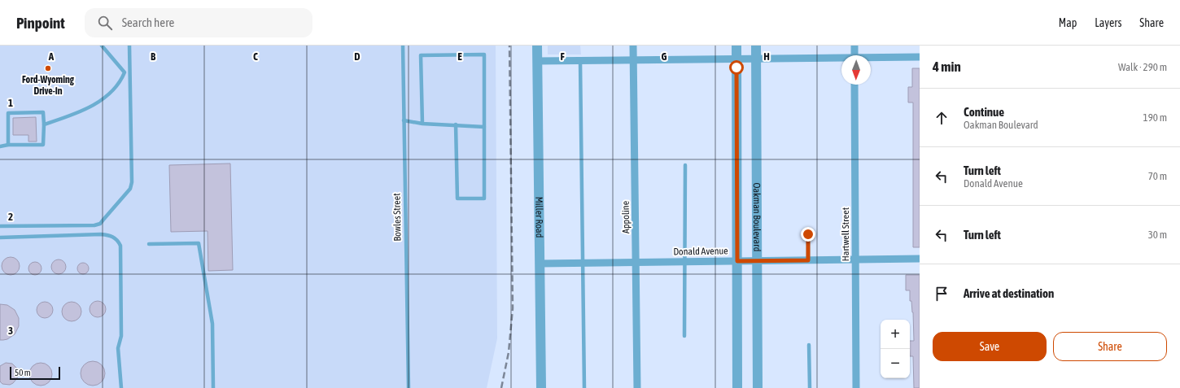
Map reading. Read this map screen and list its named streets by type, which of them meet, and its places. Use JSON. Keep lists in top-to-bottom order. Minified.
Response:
{"streets":{"street":["Miller Road","Appoline","Oakman Boulevard","Hartwell Street","Donald Avenue"],"lane":["Bowles Street"]},"crossings":[["Miller Road","Donald Avenue"],["Appoline","Donald Avenue"],["Oakman Boulevard","Donald Avenue"],["Hartwell Street","Donald Avenue"]],"places":["Ford-Wyoming Drive-In"],"scale_bar":"50 m","north":"bottom","page":{"header":"Pinpoint","search":"Search here","nav":["Map","Layers","Share"],"heading":["4 min","Walk · 290 m"],"list":[["Continue","Oakman Boulevard","190 m"],["Turn left","Donald Avenue","70 m"],["Turn left","30 m"],"Arrive at destination"],"map_buttons":["+","−"],"buttons":["Save","Share"],"scale":"50 m"},"grid":{"columns":["A","B","C","D","E","F","G","H"],"rows":["1","2","3"]}}
